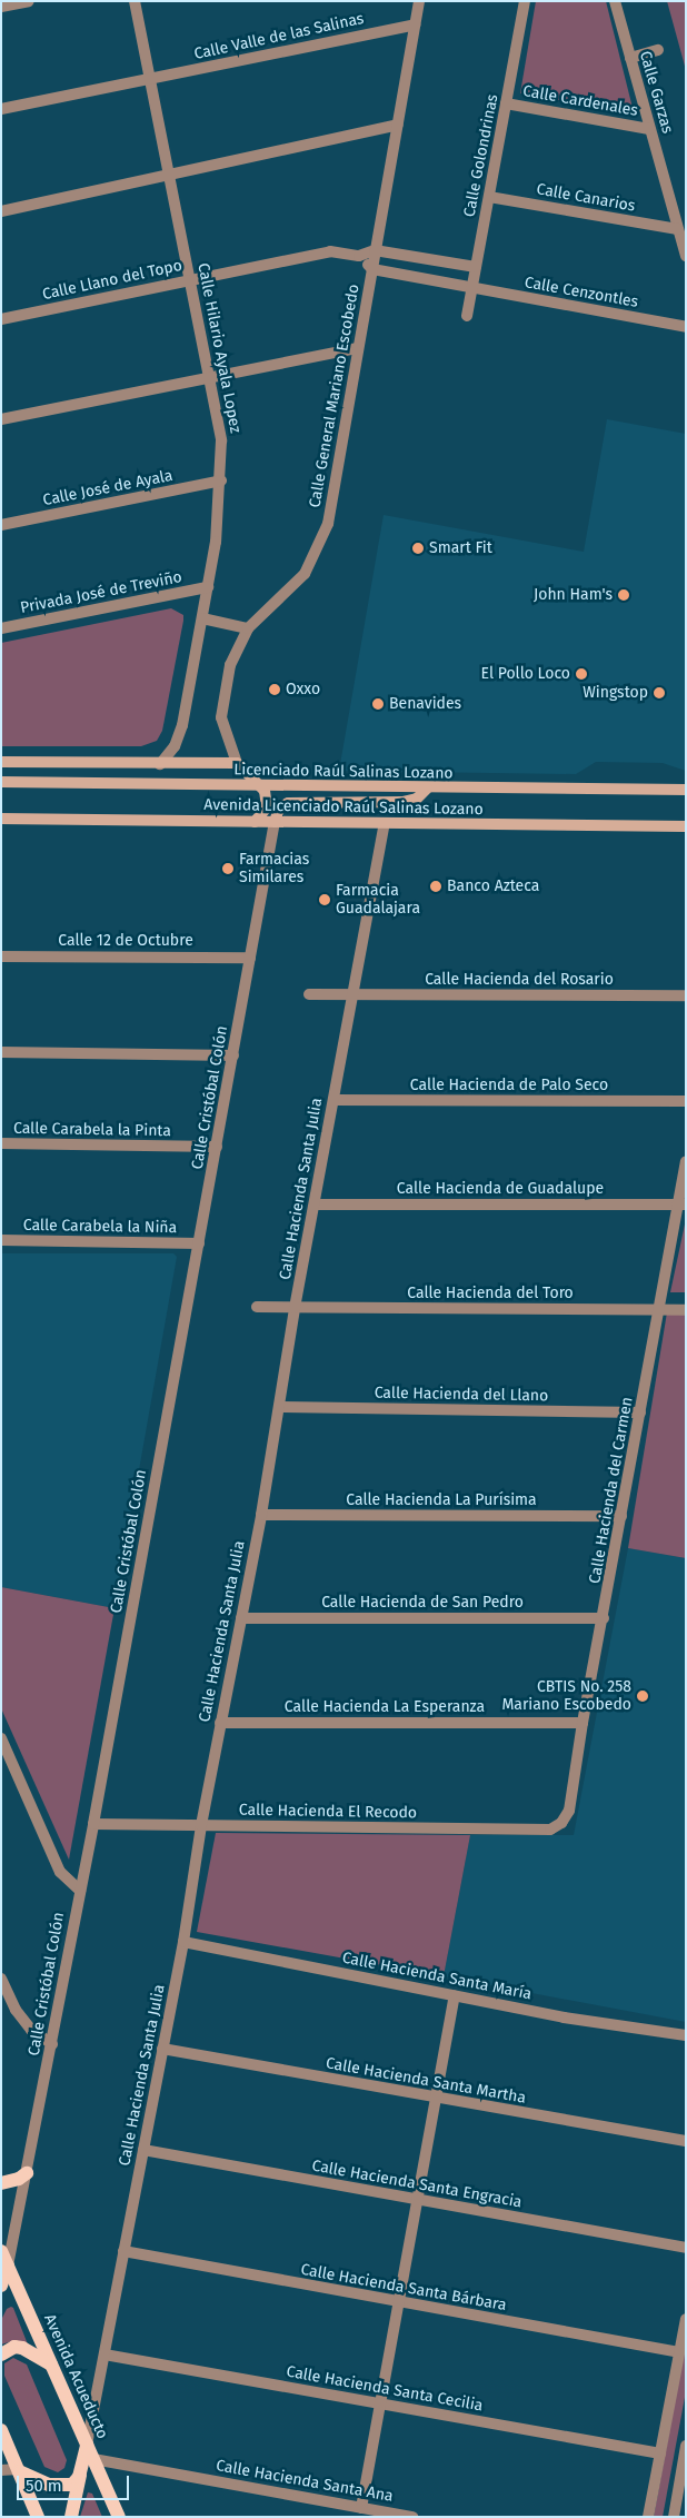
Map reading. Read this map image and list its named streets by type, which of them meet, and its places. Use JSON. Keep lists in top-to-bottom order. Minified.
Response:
{"streets":{"main road":["Licenciado Raúl Salinas Lozano","Avenida Licenciado Raúl Salinas Lozano","Avenida Acueducto"],"street":["Calle Valle de las Salinas","Calle Garzas","Calle Cardenales","Calle Golondrinas","Calle Canarios","Calle Llano del Topo","Calle Cenzontles","Calle Hilario Ayala Lopez","Calle General Mariano Escobedo","Calle José de Ayala","Privada José de Treviño","Calle 12 de Octubre","Calle Hacienda del Rosario","Calle Hacienda de Palo Seco","Calle Cristóbal Colón","Calle Carabela la Pinta","Calle Hacienda Santa Julia","Calle Hacienda de Guadalupe","Calle Carabela la Niña","Calle Hacienda del Toro","Calle Hacienda del Llano","Calle Hacienda del Carmen","Calle Hacienda La Purísima","Calle Hacienda de San Pedro","Calle Hacienda La Esperanza","Calle Hacienda El Recodo","Calle Hacienda Santa María","Calle Hacienda Santa Martha","Calle Hacienda Santa Engracia","Calle Hacienda Santa Bárbara","Calle Hacienda Santa Cecilia","Calle Hacienda Santa Ana"]},"crossings":[["Calle Valle de las Salinas","Calle Hilario Ayala Lopez"],["Calle Valle de las Salinas","Calle General Mariano Escobedo"],["Calle Garzas","Calle Cardenales"],["Calle Garzas","Calle Canarios"],["Calle Cardenales","Calle Golondrinas"],["Calle Golondrinas","Calle Canarios"],["Calle Golondrinas","Calle Cenzontles"],["Calle Llano del Topo","Calle Hilario Ayala Lopez"],["Calle Llano del Topo","Calle General Mariano Escobedo"],["Calle Cenzontles","Calle General Mariano Escobedo"],["Calle Hilario Ayala Lopez","Calle José de Ayala"],["Calle Hilario Ayala Lopez","Privada José de Treviño"],["Avenida Licenciado Raúl Salinas Lozano","Calle Cristóbal Colón"],["Avenida Licenciado Raúl Salinas Lozano","Calle Hacienda Santa Julia"],["Calle 12 de Octubre","Calle Cristóbal Colón"],["Calle Hacienda del Rosario","Calle Hacienda Santa Julia"],["Calle Hacienda de Palo Seco","Calle Hacienda Santa Julia"],["Calle Cristóbal Colón","Calle Carabela la Pinta"],["Calle Cristóbal Colón","Calle Carabela la Niña"],["Calle Cristóbal Colón","Calle Hacienda El Recodo"],["Calle Cristóbal Colón","Avenida Acueducto"],["Calle Hacienda Santa Julia","Calle Hacienda de Guadalupe"],["Calle Hacienda Santa Julia","Calle Hacienda del Toro"],["Calle Hacienda Santa Julia","Calle Hacienda del Llano"],["Calle Hacienda Santa Julia","Calle Hacienda La Purísima"],["Calle Hacienda Santa Julia","Calle Hacienda de San Pedro"],["Calle Hacienda Santa Julia","Calle Hacienda La Esperanza"],["Calle Hacienda Santa Julia","Calle Hacienda El Recodo"],["Calle Hacienda Santa Julia","Calle Hacienda Santa María"],["Calle Hacienda Santa Julia","Calle Hacienda Santa Martha"],["Calle Hacienda Santa Julia","Calle Hacienda Santa Engracia"],["Calle Hacienda Santa Julia","Calle Hacienda Santa Bárbara"],["Calle Hacienda Santa Julia","Avenida Acueducto"],["Calle Hacienda Santa Julia","Calle Hacienda Santa Cecilia"],["Calle Hacienda de Guadalupe","Calle Hacienda del Carmen"],["Calle Hacienda del Toro","Calle Hacienda del Carmen"],["Calle Hacienda del Llano","Calle Hacienda del Carmen"],["Calle Hacienda del Carmen","Calle Hacienda La Purísima"],["Calle Hacienda del Carmen","Calle Hacienda de San Pedro"],["Calle Hacienda del Carmen","Calle Hacienda La Esperanza"],["Calle Hacienda del Carmen","Calle Hacienda El Recodo"],["Avenida Acueducto","Calle Hacienda Santa Ana"]],"places":["Smart Fit","John Ham's","El Pollo Loco","Oxxo","Wingstop","Benavides","Farmacias Similares","Banco Azteca","Farmacia Guadalajara","CBTIS No. 258 Mariano Escobedo"],"scale_bar":"50 m"}
